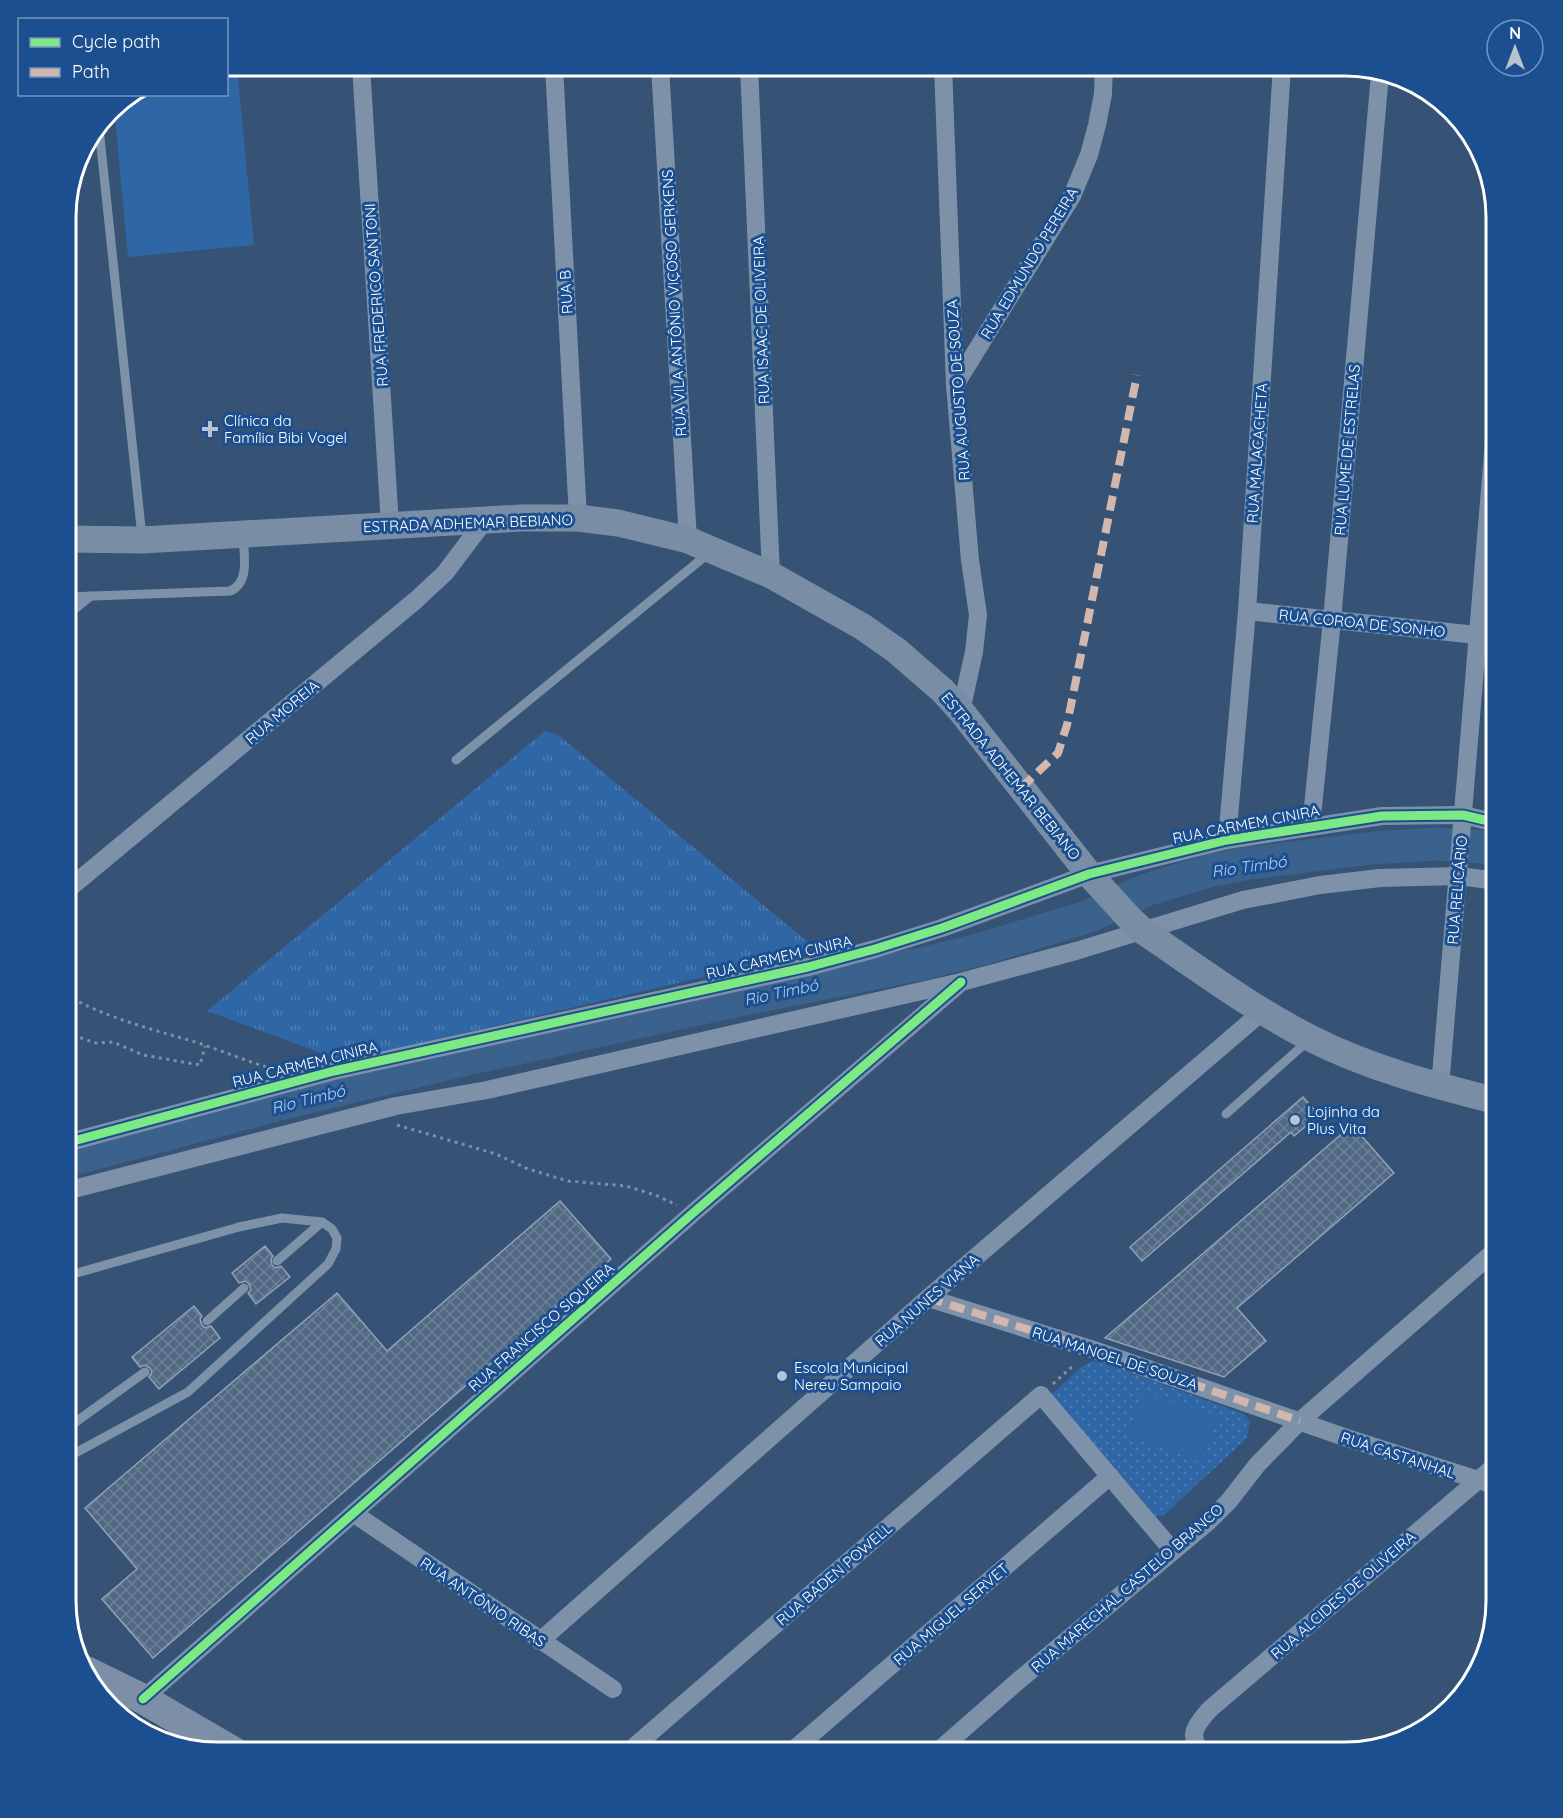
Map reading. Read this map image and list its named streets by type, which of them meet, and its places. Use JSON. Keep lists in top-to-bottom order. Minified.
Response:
{"streets":{"main road":["ESTRADA ADHEMAR BEBIANO"],"street":["RUA EDMUNDO PEREIRA","RUA B","RUA FREDERICO SANTONI","RUA VILA ANTÔNIO VIÇOSO GERKENS","RUA ISAAC DE OLIVEIRA","RUA AUGUSTO DE SOUZA","RUA LUME DE ESTRELAS","RUA MALACACHETA","RUA COROA DE SONHO","RUA MOREIA","RUA CARMEM CINIRA","RUA RELICÁRIO","RUA NUNES VIANA","RUA FRANCISCO SIQUEIRA","RUA MANOEL DE SOUZA","RUA CASTANHAL","RUA BADEN POWELL","RUA MARECHAL CASTELO BRANCO","RUA ALCIDES DE OLIVEIRA","RUA ANTÔNIO RIBAS","RUA MIGUEL SERVET"]},"crossings":[["RUA EDMUNDO PEREIRA","RUA AUGUSTO DE SOUZA"],["RUA B","ESTRADA ADHEMAR BEBIANO"],["RUA FREDERICO SANTONI","ESTRADA ADHEMAR BEBIANO"],["RUA VILA ANTÔNIO VIÇOSO GERKENS","ESTRADA ADHEMAR BEBIANO"],["RUA ISAAC DE OLIVEIRA","ESTRADA ADHEMAR BEBIANO"],["RUA AUGUSTO DE SOUZA","ESTRADA ADHEMAR BEBIANO"],["RUA LUME DE ESTRELAS","RUA COROA DE SONHO"],["RUA LUME DE ESTRELAS","RUA CARMEM CINIRA"],["RUA MALACACHETA","RUA COROA DE SONHO"],["RUA MALACACHETA","RUA CARMEM CINIRA"],["ESTRADA ADHEMAR BEBIANO","RUA MOREIA"],["ESTRADA ADHEMAR BEBIANO","RUA CARMEM CINIRA"],["ESTRADA ADHEMAR BEBIANO","RUA RELICÁRIO"],["ESTRADA ADHEMAR BEBIANO","RUA NUNES VIANA"],["RUA COROA DE SONHO","RUA RELICÁRIO"],["RUA CARMEM CINIRA","RUA RELICÁRIO"],["RUA NUNES VIANA","RUA MANOEL DE SOUZA"],["RUA NUNES VIANA","RUA ANTÔNIO RIBAS"],["RUA FRANCISCO SIQUEIRA","RUA ANTÔNIO RIBAS"],["RUA MANOEL DE SOUZA","RUA CASTANHAL"],["RUA MANOEL DE SOUZA","RUA MARECHAL CASTELO BRANCO"],["RUA CASTANHAL","RUA MARECHAL CASTELO BRANCO"],["RUA CASTANHAL","RUA ALCIDES DE OLIVEIRA"]],"water":["Rio Timbó"],"places":{"health":["Clínica da Família Bibi Vogel"],"other":["Lojinha da Plus Vita","Escola Municipal Nereu Sampaio"]},"legend":["Cycle path","Path"],"north":"top"}
